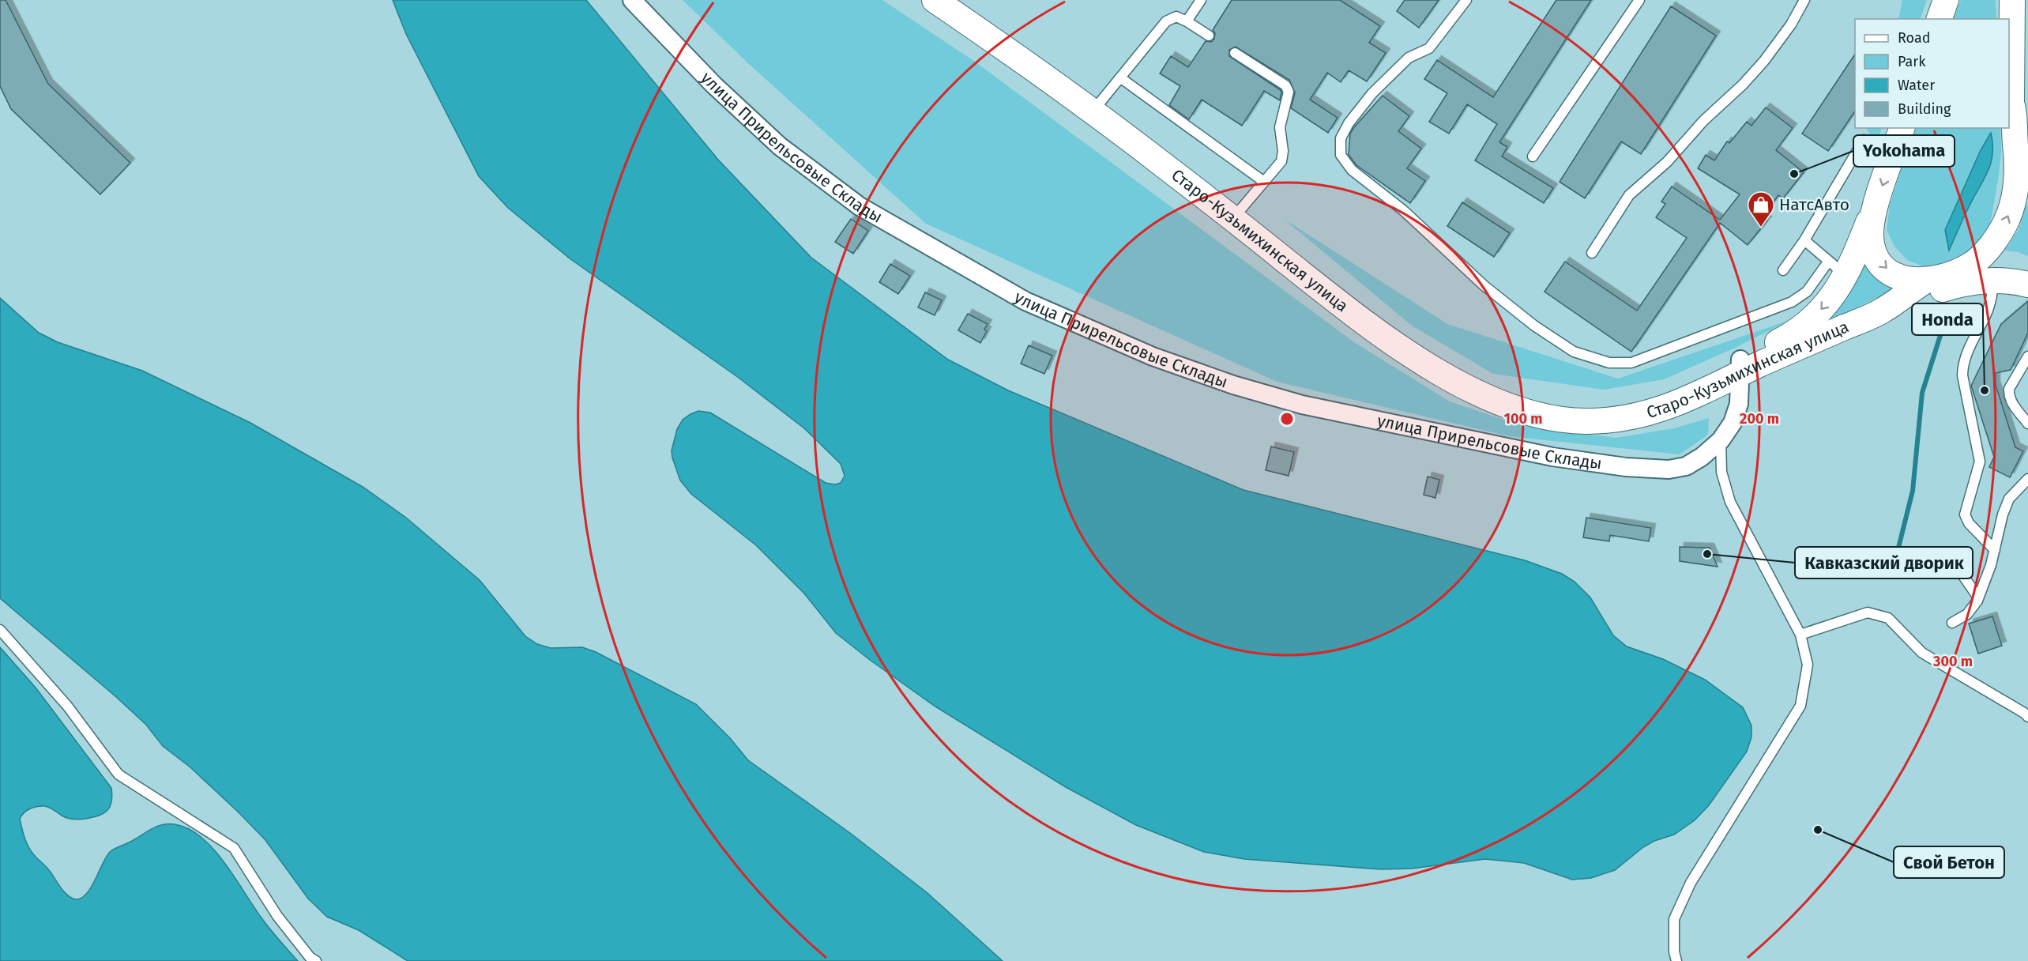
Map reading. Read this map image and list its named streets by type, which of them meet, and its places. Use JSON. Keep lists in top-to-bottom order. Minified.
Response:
{"streets":{"main road":["Старо-Кузьмихинская улица"],"street":["улица Прирельсовые Склады"]},"crossings":[["улица Прирельсовые Склады","Старо-Кузьмихинская улица"]],"places":{"other":["Yokohama","Honda","Кавказский дворик","Свой Бетон"],"shop":["НатсАвто"]},"legend":["Road","Park","Water","Building"],"rings":["100 m","200 m","300 m"]}
